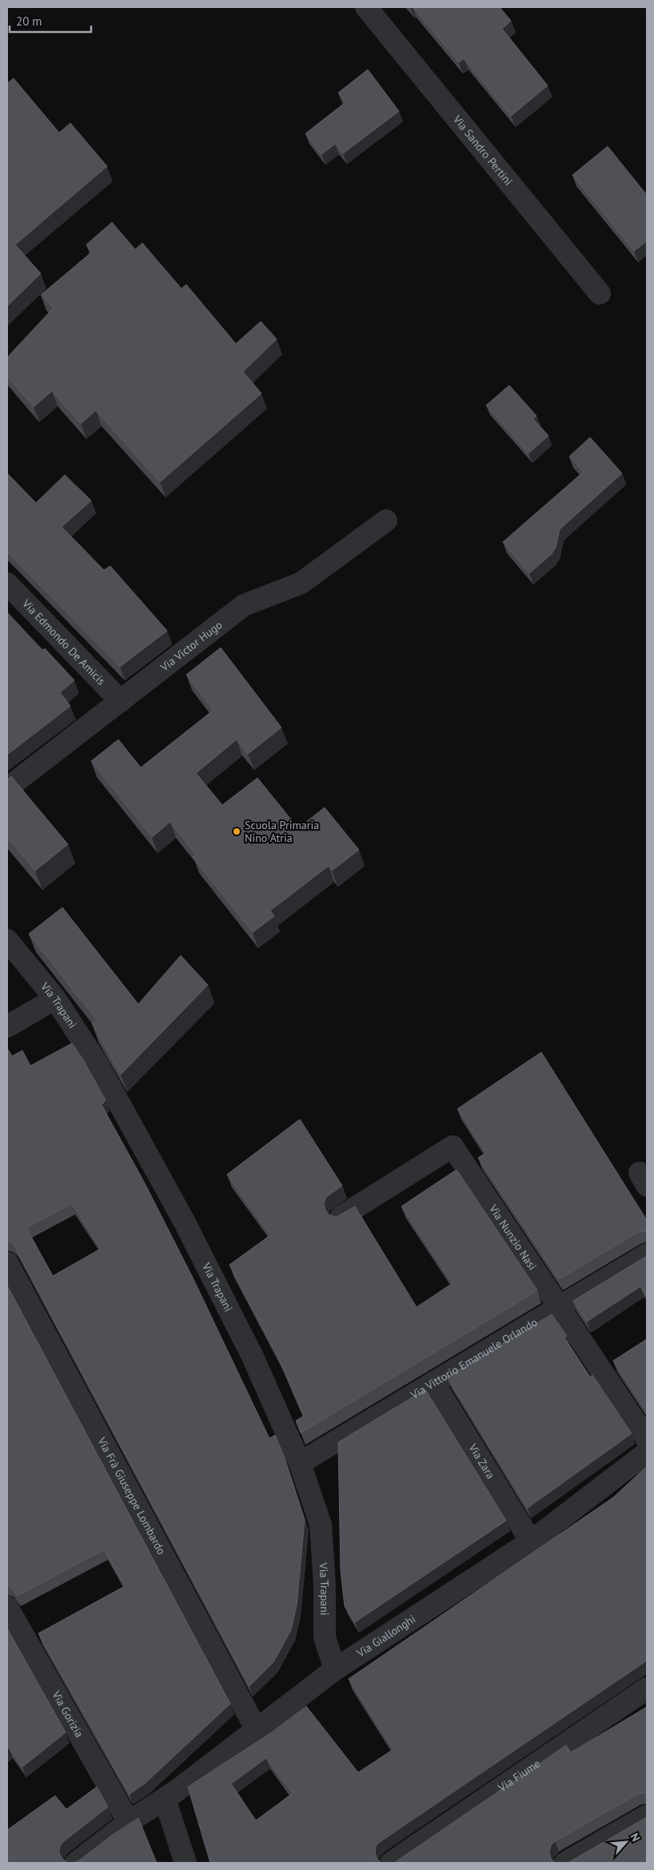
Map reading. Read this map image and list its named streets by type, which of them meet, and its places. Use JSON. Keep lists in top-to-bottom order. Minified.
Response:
{"streets":{"street":["Via Sandro Pertini","Via Edmondo De Amicis","Via Victor Hugo","Via Trapani","Via Nunzio Nasi","Via Vittorio Emanuele Orlando","Via Zara","Via Frà Giuseppe Lombardo","Via Giallonghi","Via Gorizia","Via Fiume"]},"crossings":[["Via Edmondo De Amicis","Via Victor Hugo"],["Via Trapani","Via Vittorio Emanuele Orlando"],["Via Trapani","Via Giallonghi"],["Via Nunzio Nasi","Via Vittorio Emanuele Orlando"],["Via Vittorio Emanuele Orlando","Via Zara"],["Via Zara","Via Giallonghi"],["Via Frà Giuseppe Lombardo","Via Giallonghi"],["Via Giallonghi","Via Gorizia"]],"places":["Scuola Primaria Nino Atria"],"scale_bar":"20 m","north":"top right"}
